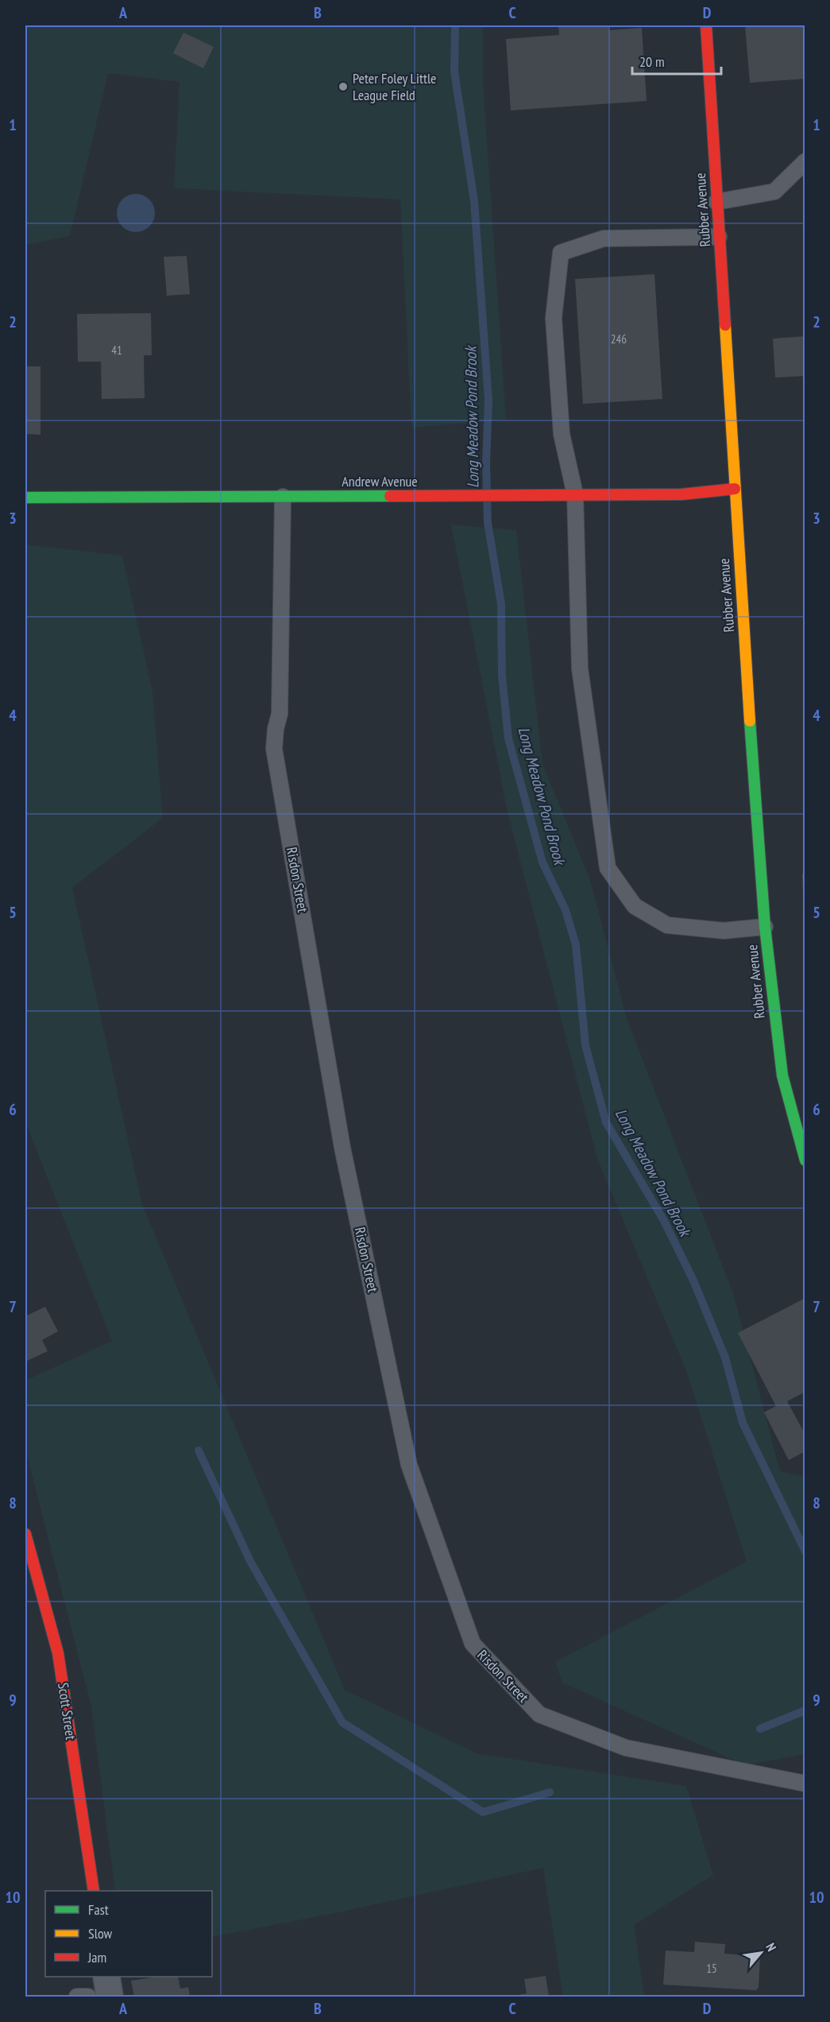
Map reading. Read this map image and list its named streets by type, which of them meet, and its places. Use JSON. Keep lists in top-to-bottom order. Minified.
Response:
{"streets":{"street":["Rubber Avenue","Andrew Avenue","Scott Street"],"lane":["Risdon Street"]},"crossings":[["Rubber Avenue","Andrew Avenue"],["Andrew Avenue","Risdon Street"]],"water":["Long Meadow Pond Brook"],"places":["Peter Foley Little League Field"],"house_numbers":["246","41","15"],"legend":["Fast","Slow","Jam"],"scale_bar":"20 m","north":"top right","grid":{"columns":["A","B","C","D"],"rows":["1","2","3","4","5","6","7","8","9","10"]}}
